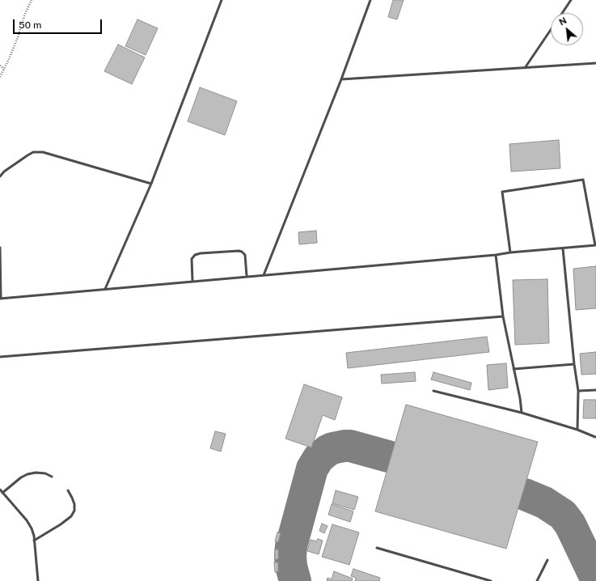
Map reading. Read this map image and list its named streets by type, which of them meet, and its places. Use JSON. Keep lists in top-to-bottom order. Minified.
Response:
{"scale_bar":"50 m","north":"top left"}
